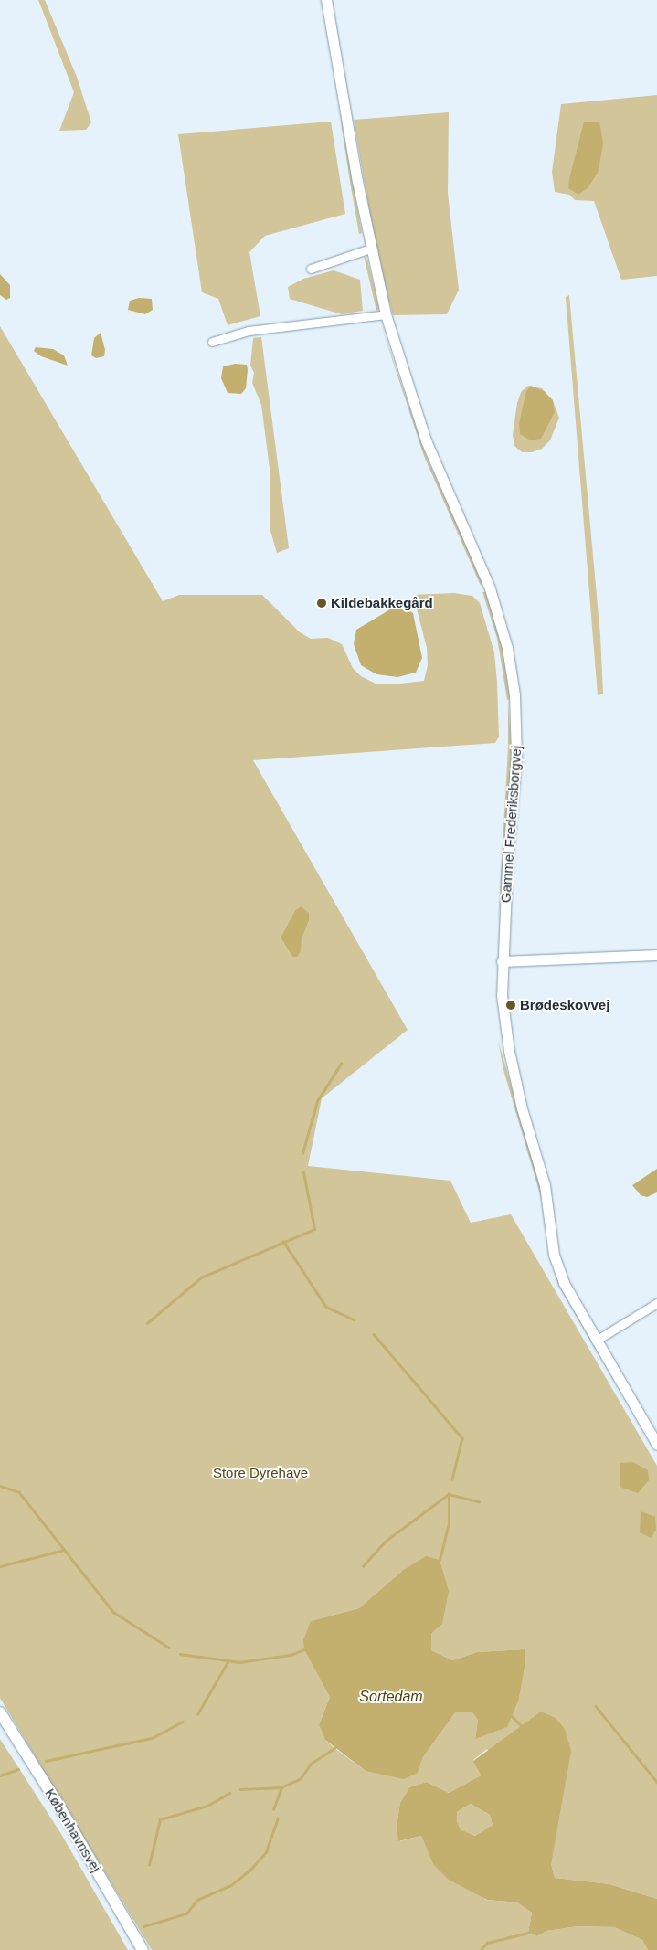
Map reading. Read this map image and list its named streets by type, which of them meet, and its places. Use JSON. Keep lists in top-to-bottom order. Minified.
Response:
{"streets":{"main road":["Københavnsvej"],"street":["Gammel Frederiksborgvej"]},"water":["Sortedam"],"parks":["Store Dyrehave"],"places":["Kildebakkegård","Brødeskovvej"]}
